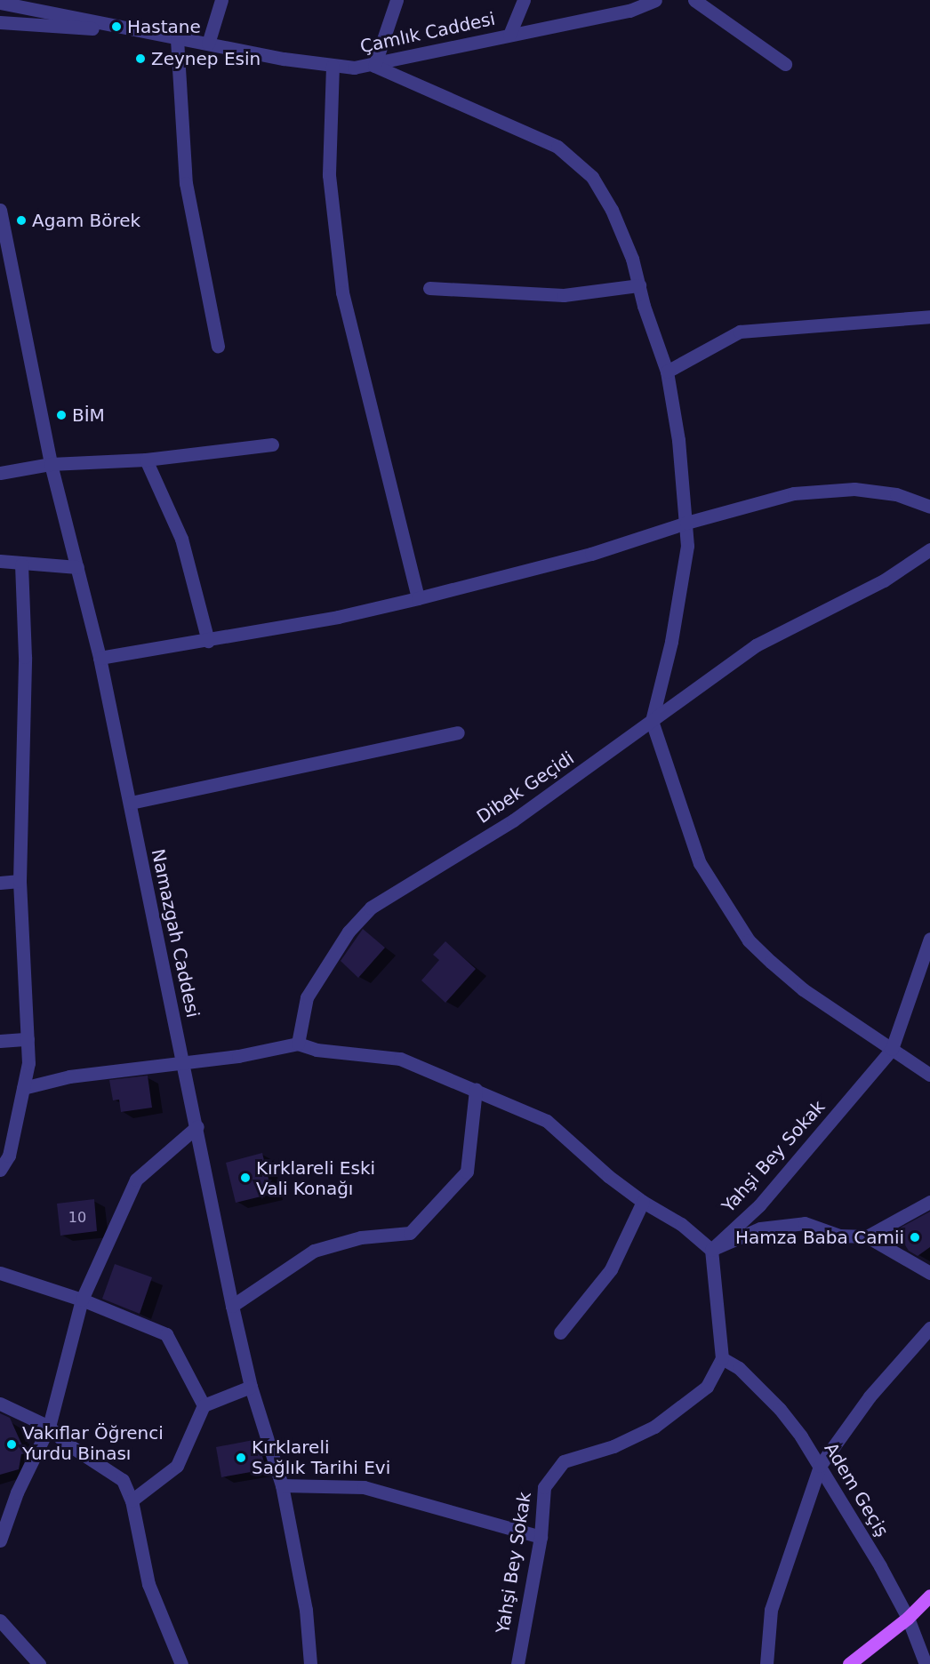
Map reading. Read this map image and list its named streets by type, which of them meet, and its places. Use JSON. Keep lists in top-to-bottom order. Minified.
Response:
{"streets":{"street":["Çamlık Caddesi","Dibek Geçidi","Namazgah Caddesi","Yahşi Bey Sokak","Adem Geçiş"]},"crossings":[["Yahşi Bey Sokak","Adem Geçiş"]],"places":["Hastane","Zeynep Esin","Agam Börek","BİM","Kırklareli Eski Vali Konağı","Hamza Baba Camii","Vakıflar Öğrenci Yurdu Binası","Kırklareli Sağlık Tarihi Evi"],"house_numbers":["10"]}
